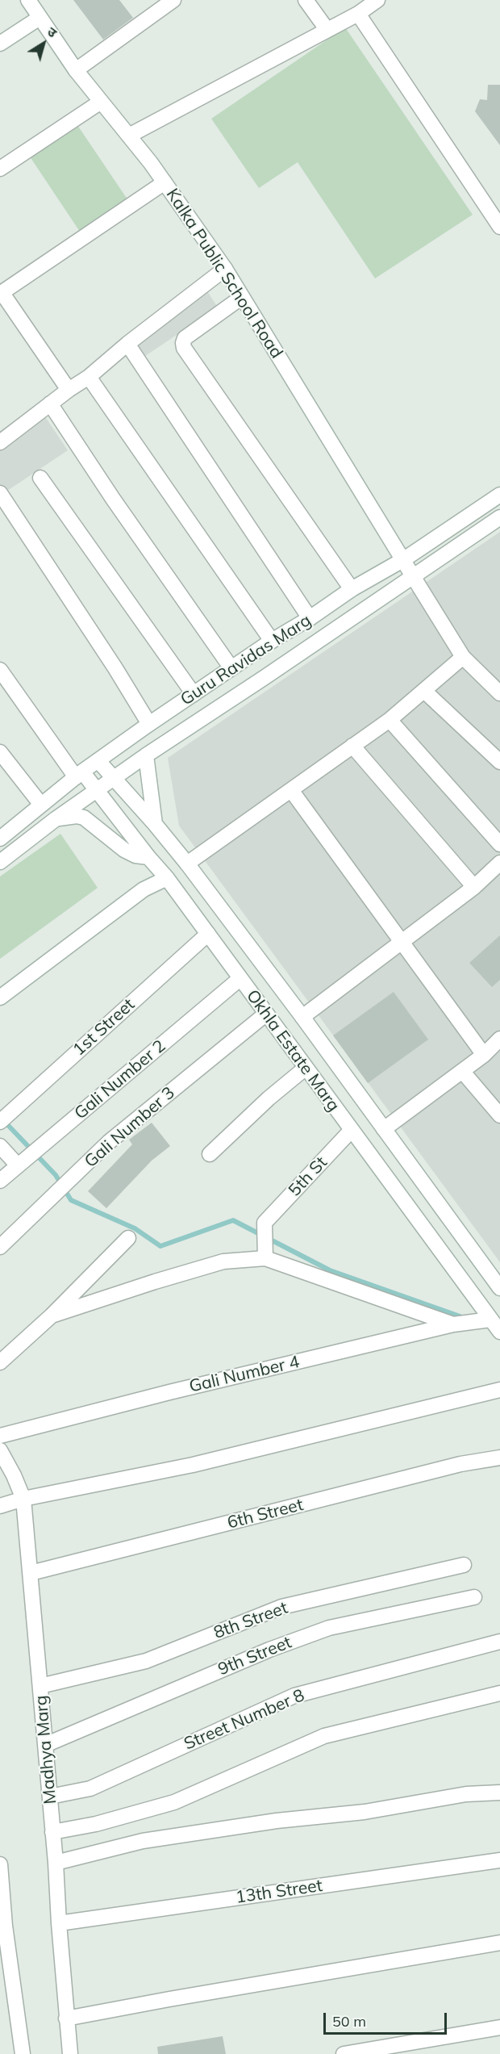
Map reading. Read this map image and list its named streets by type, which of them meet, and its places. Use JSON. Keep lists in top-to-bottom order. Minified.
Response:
{"streets":{"street":["Kalka Public School Road","Guru Ravidas Marg","1st Street","Okhla Estate Marg","Gali Number 2","Gali Number 3","5th St","Gali Number 4","6th Street","8th Street","9th Street","Street Number 8","Madhya Marg","13th Street"]},"crossings":[["Kalka Public School Road","Guru Ravidas Marg"],["Guru Ravidas Marg","Okhla Estate Marg"],["1st Street","Okhla Estate Marg"],["Okhla Estate Marg","Gali Number 2"],["Okhla Estate Marg","Gali Number 3"],["Okhla Estate Marg","5th St"],["Okhla Estate Marg","Gali Number 4"],["6th Street","Madhya Marg"],["8th Street","Madhya Marg"],["9th Street","Madhya Marg"],["Street Number 8","Madhya Marg"],["Madhya Marg","13th Street"]],"scale_bar":"50 m","north":"top right"}
